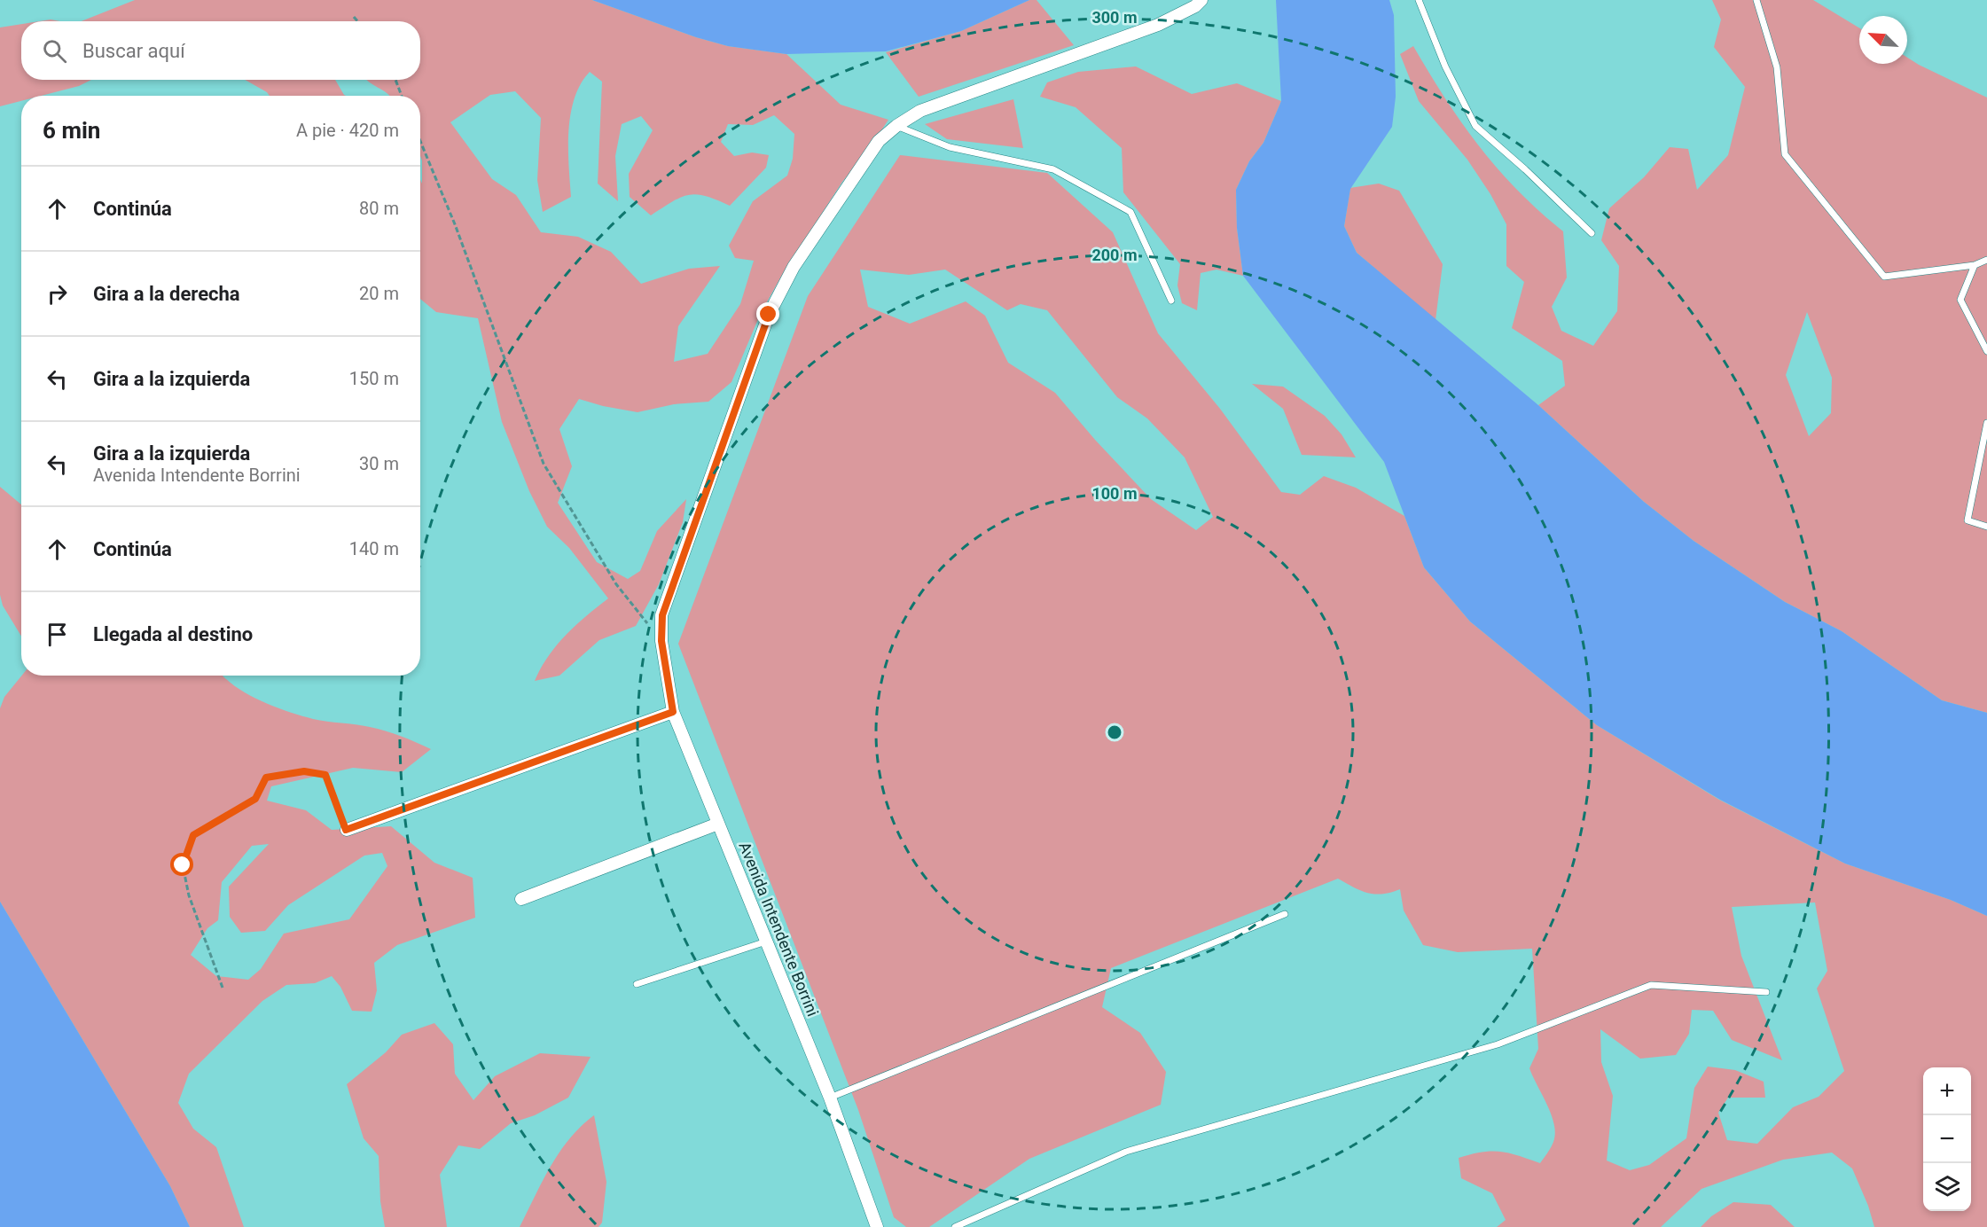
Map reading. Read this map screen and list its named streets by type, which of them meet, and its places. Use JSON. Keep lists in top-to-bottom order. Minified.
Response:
{"streets":{"street":["Avenida Intendente Borrini"]},"north":"top left","page":{"search":"Buscar aquí","heading":["6 min","A pie · 420 m"],"list":[["Continúa","80 m"],["Gira a la derecha","20 m"],["Gira a la izquierda","150 m"],["Gira a la izquierda","Avenida Intendente Borrini","30 m"],["Continúa","140 m"],"Llegada al destino"],"map_buttons":["+","−"]},"rings":["300 m","200 m","100 m"]}
